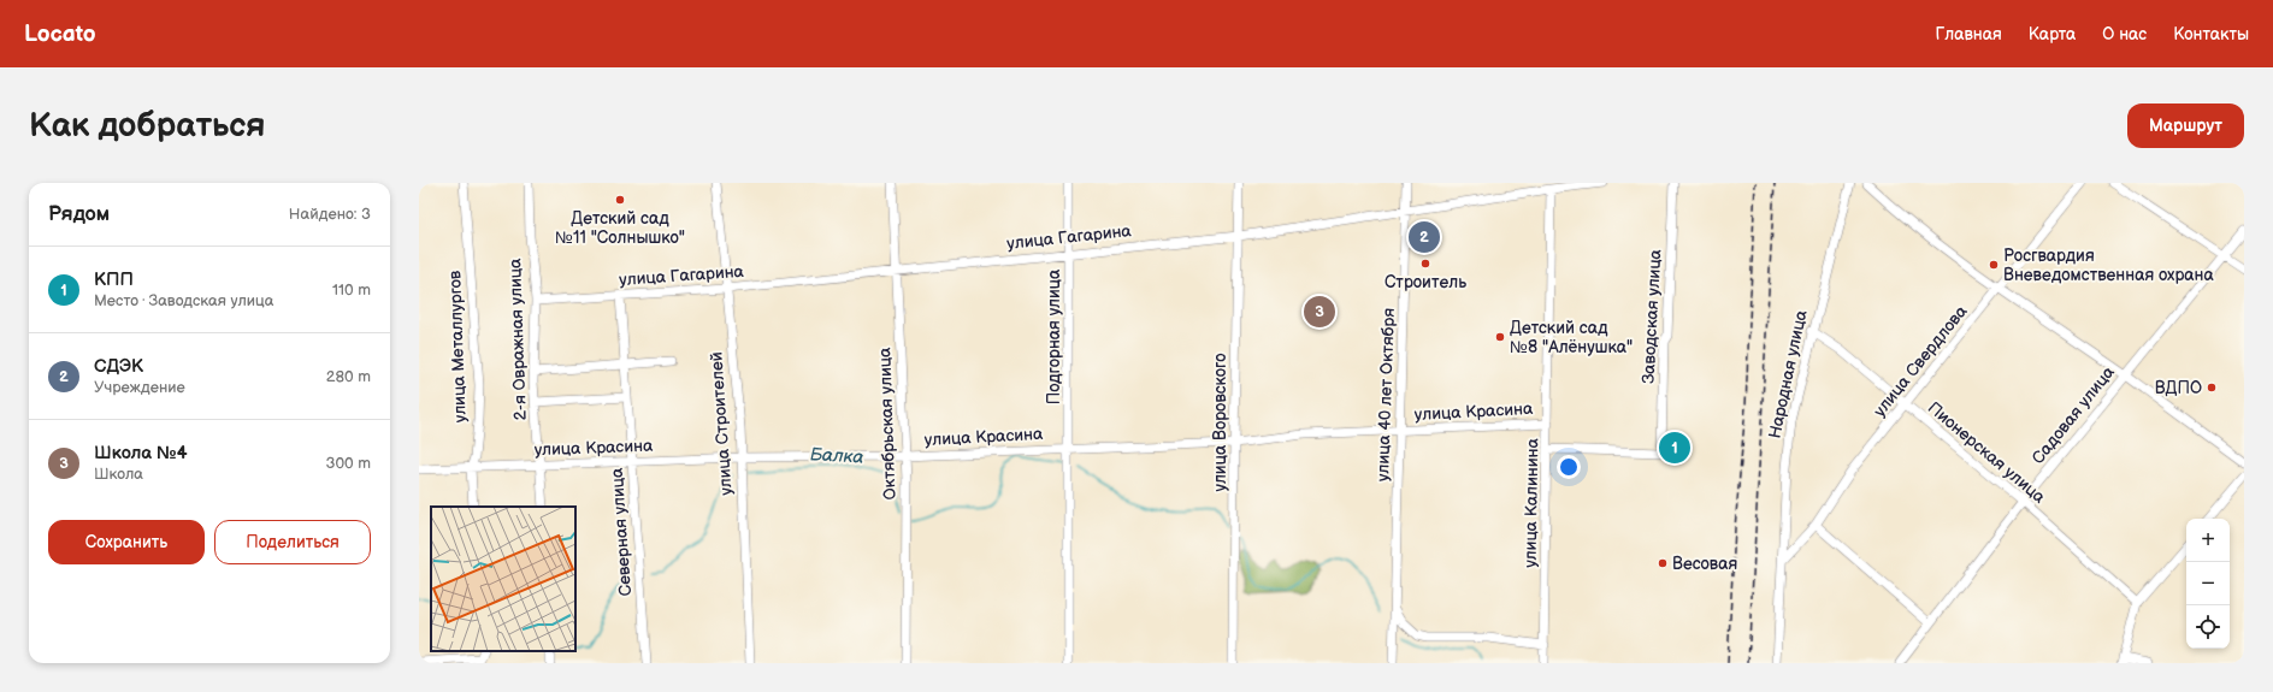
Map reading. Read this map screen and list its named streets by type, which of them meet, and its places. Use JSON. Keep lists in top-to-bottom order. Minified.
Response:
{"streets":{"street":["улица Гагарина","Заводская улица","Подгорная улица","2-я Овражная улица","улица Металлургов","улица Свердлова","Народная улица","улица 40 лет Октября","улица Красина","Садовая улица","улица Воровского","улица Строителей","Октябрьская улица","Пионерская улица","улица Калинина","Северная улица"]},"crossings":[["улица Гагарина","Подгорная улица"],["улица Гагарина","2-я Овражная улица"],["улица Гагарина","улица 40 лет Октября"],["улица Гагарина","улица Воровского"],["улица Гагарина","улица Строителей"],["улица Гагарина","Октябрьская улица"],["улица Гагарина","улица Калинина"],["улица Гагарина","Северная улица"],["Заводская улица","улица Калинина"],["Подгорная улица","улица Красина"],["2-я Овражная улица","улица Красина"],["улица Металлургов","улица Красина"],["улица Свердлова","Народная улица"],["улица Свердлова","Пионерская улица"],["Народная улица","Пионерская улица"],["улица 40 лет Октября","улица Красина"],["улица Красина","улица Воровского"],["улица Красина","улица Строителей"],["улица Красина","Октябрьская улица"],["улица Красина","улица Калинина"],["улица Красина","Северная улица"],["Садовая улица","Пионерская улица"]],"water":["Балка"],"places":["Детский сад №11 \"Солнышко\"","Строитель","Росгвардия Вневедомственная охрана","Детский сад №8 \"Алёнушка\"","ВДПО","Весовая"],"page":{"header":"Locato","nav":["Главная","Карта","О нас","Контакты"],"buttons":["Маршрут",["Сохранить","Поделиться"]],"title":"Как добраться","heading":["Рядом","Найдено: 3"],"pins":["2","3","1"],"list":[{"mark":"1","name":"КПП","note":"Место · Заводская улица","value":"110 m"},{"mark":"2","name":"СДЭК","note":"Учреждение","value":"280 m"},{"mark":"3","name":"Школа №4","note":"Школа","value":"300 m"}],"map_buttons":["+","−"]}}
